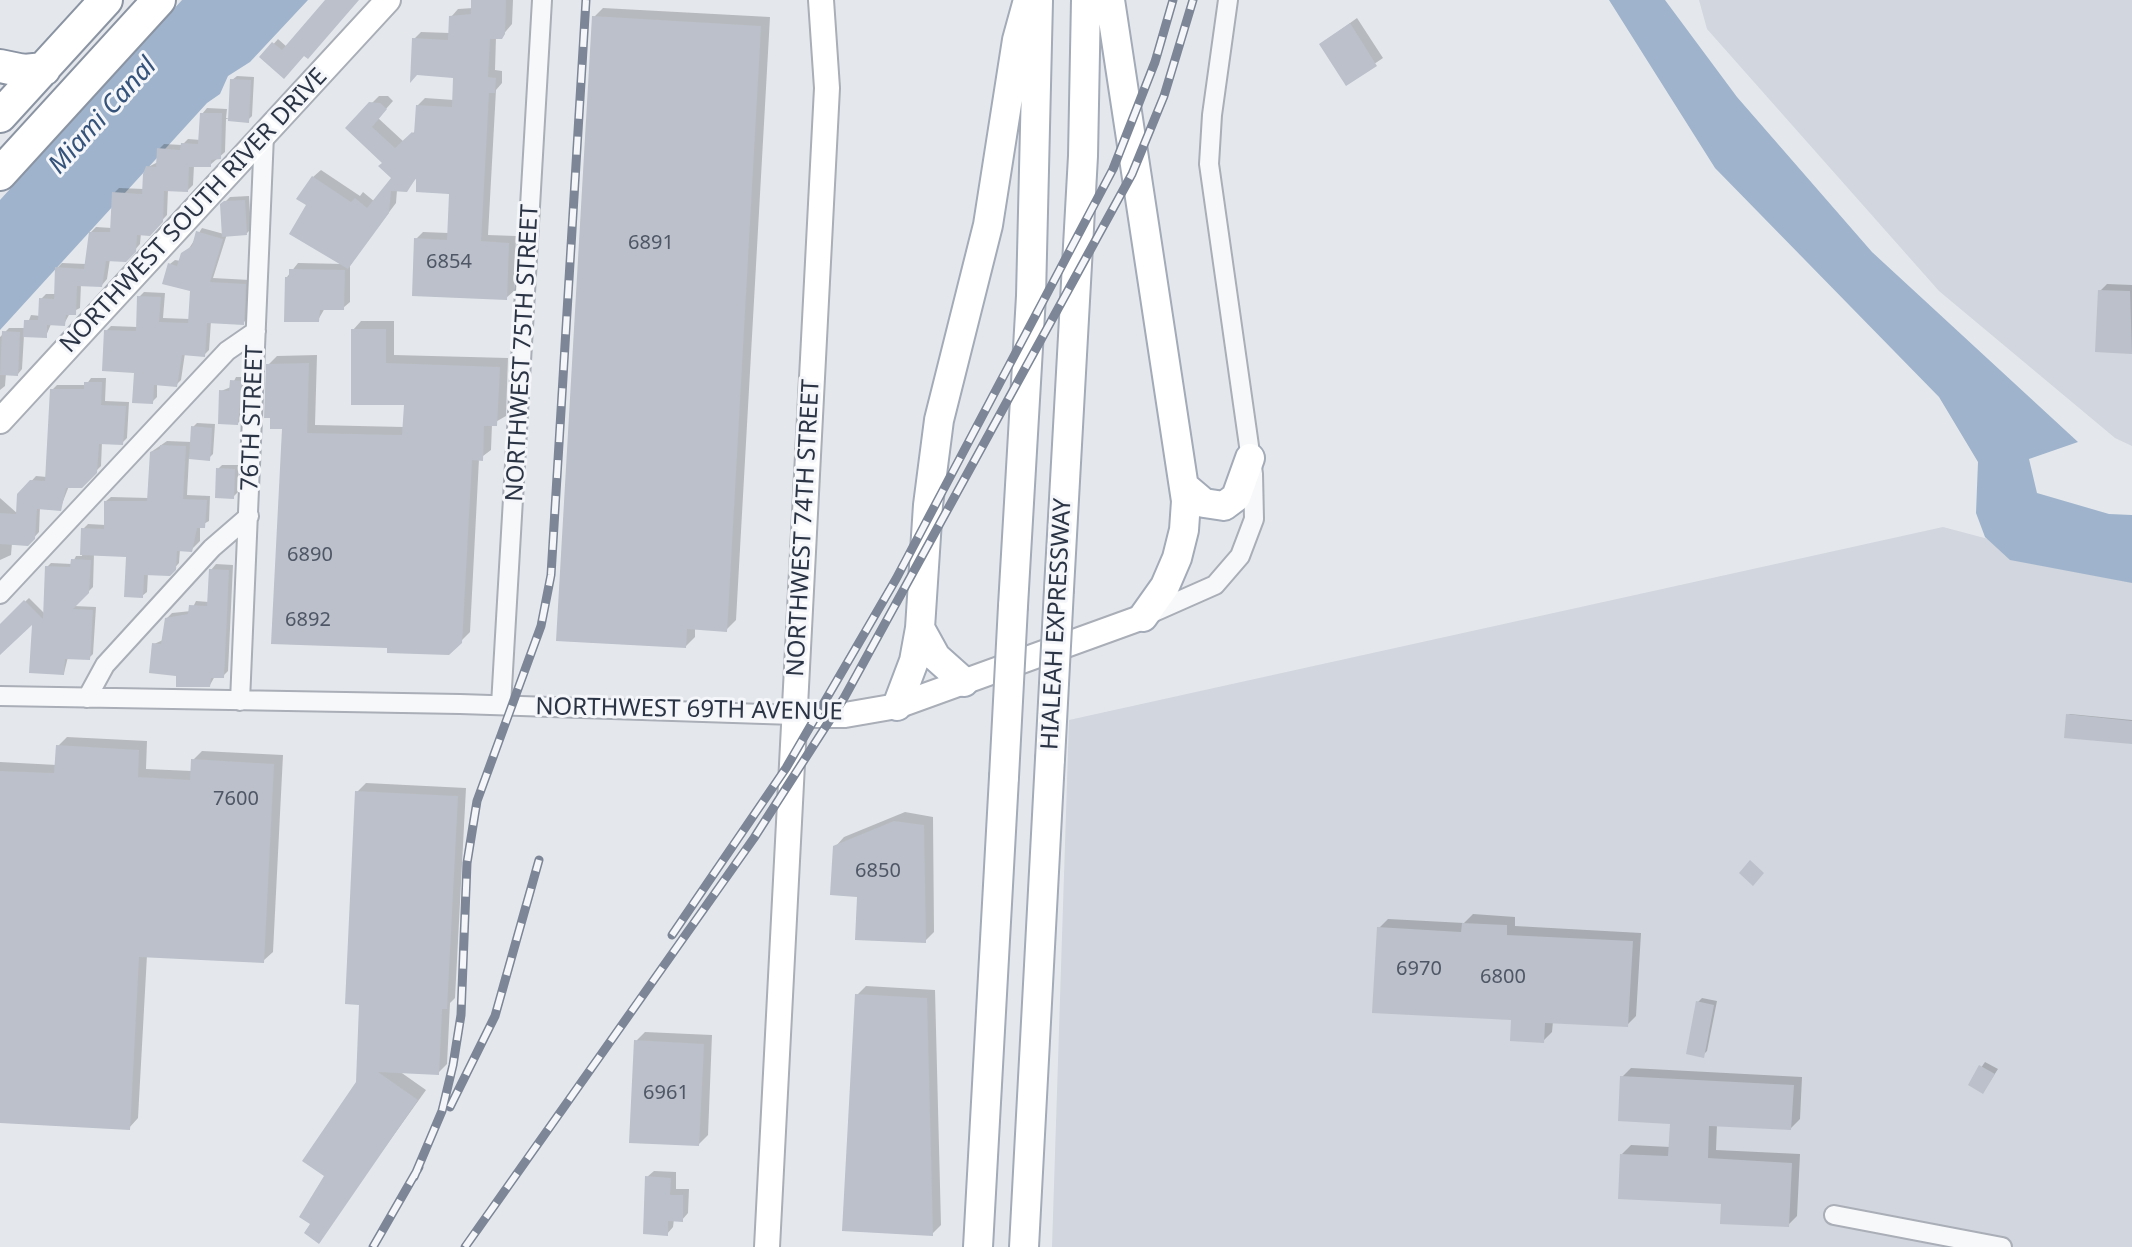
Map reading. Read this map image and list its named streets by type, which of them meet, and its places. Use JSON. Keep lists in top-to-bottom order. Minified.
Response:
{"streets":{"main road":["NORTHWEST SOUTH RIVER DRIVE","NORTHWEST 74TH STREET","HIALEAH EXPRESSWAY","NORTHWEST 69TH AVENUE"],"street":["NORTHWEST 75TH STREET","76TH STREET"]},"crossings":[["NORTHWEST SOUTH RIVER DRIVE","76TH STREET"],["NORTHWEST 75TH STREET","NORTHWEST 69TH AVENUE"],["76TH STREET","NORTHWEST 69TH AVENUE"],["NORTHWEST 74TH STREET","NORTHWEST 69TH AVENUE"]],"water":["Miami Canal"],"house_numbers":["6891","6854","6890","6892","7600","6850","6970","6800","6961"]}
